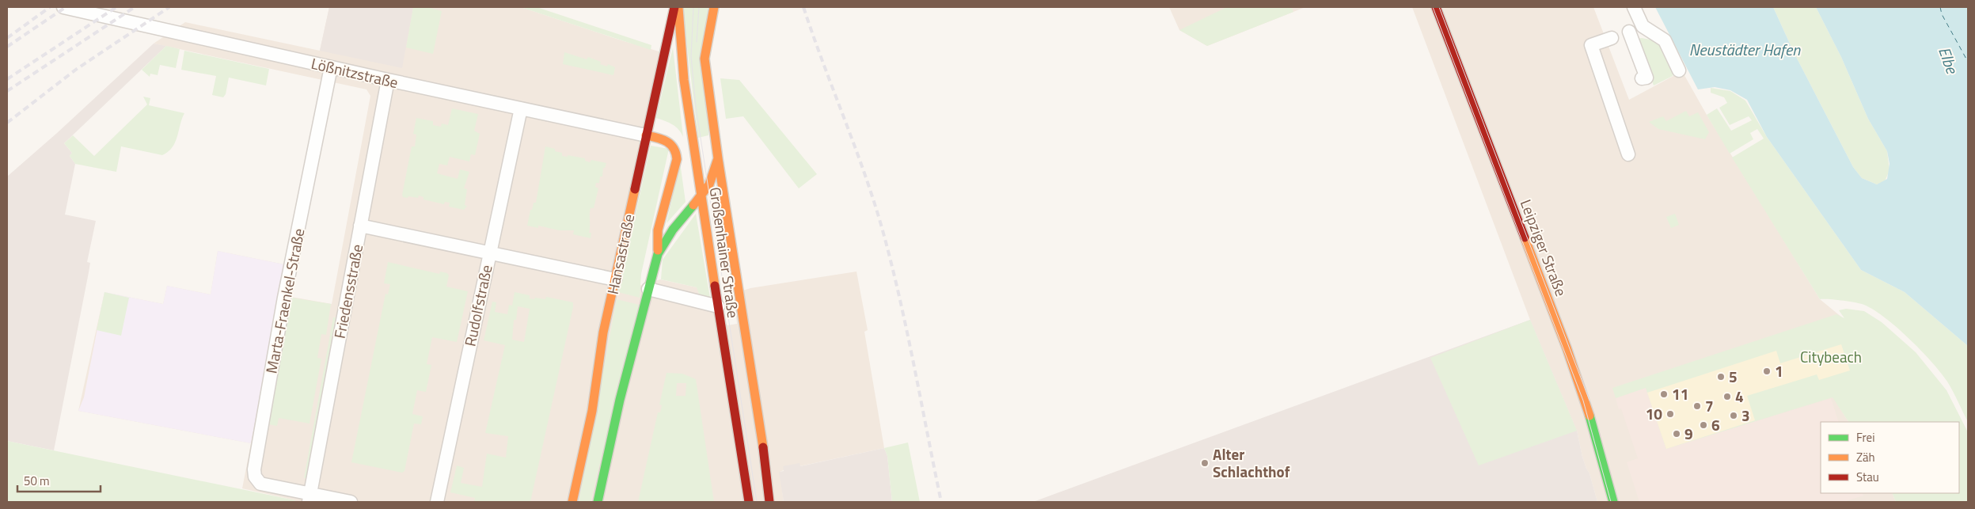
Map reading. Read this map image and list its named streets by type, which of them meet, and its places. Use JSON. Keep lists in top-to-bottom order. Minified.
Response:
{"streets":{"main road":["Leipziger Straße","Großenhainer Straße","Hansastraße"],"street":["Lößnitzstraße","Friedensstraße","Marta-Fraenkel-Straße","Rudolfstraße"]},"crossings":[["Lößnitzstraße","Hansastraße"],["Lößnitzstraße","Friedensstraße"],["Lößnitzstraße","Marta-Fraenkel-Straße"],["Lößnitzstraße","Rudolfstraße"],["Friedensstraße","Marta-Fraenkel-Straße"]],"water":["Neustädter Hafen","Elbe"],"parks":["Citybeach"],"places":["1","5","11","4","7","10","3","6","9","Alter Schlachthof"],"legend":["Frei","Zäh","Stau"],"scale_bar":"50 m"}
